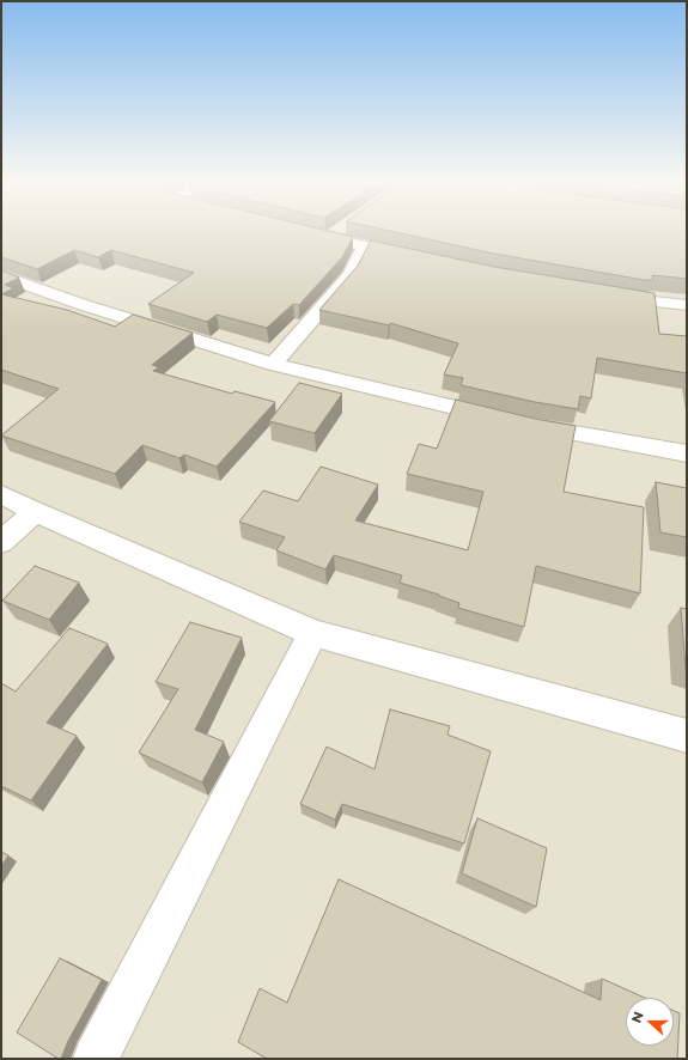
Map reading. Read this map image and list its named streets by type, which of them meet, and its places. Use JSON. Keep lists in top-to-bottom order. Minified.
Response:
{"north":"left"}
